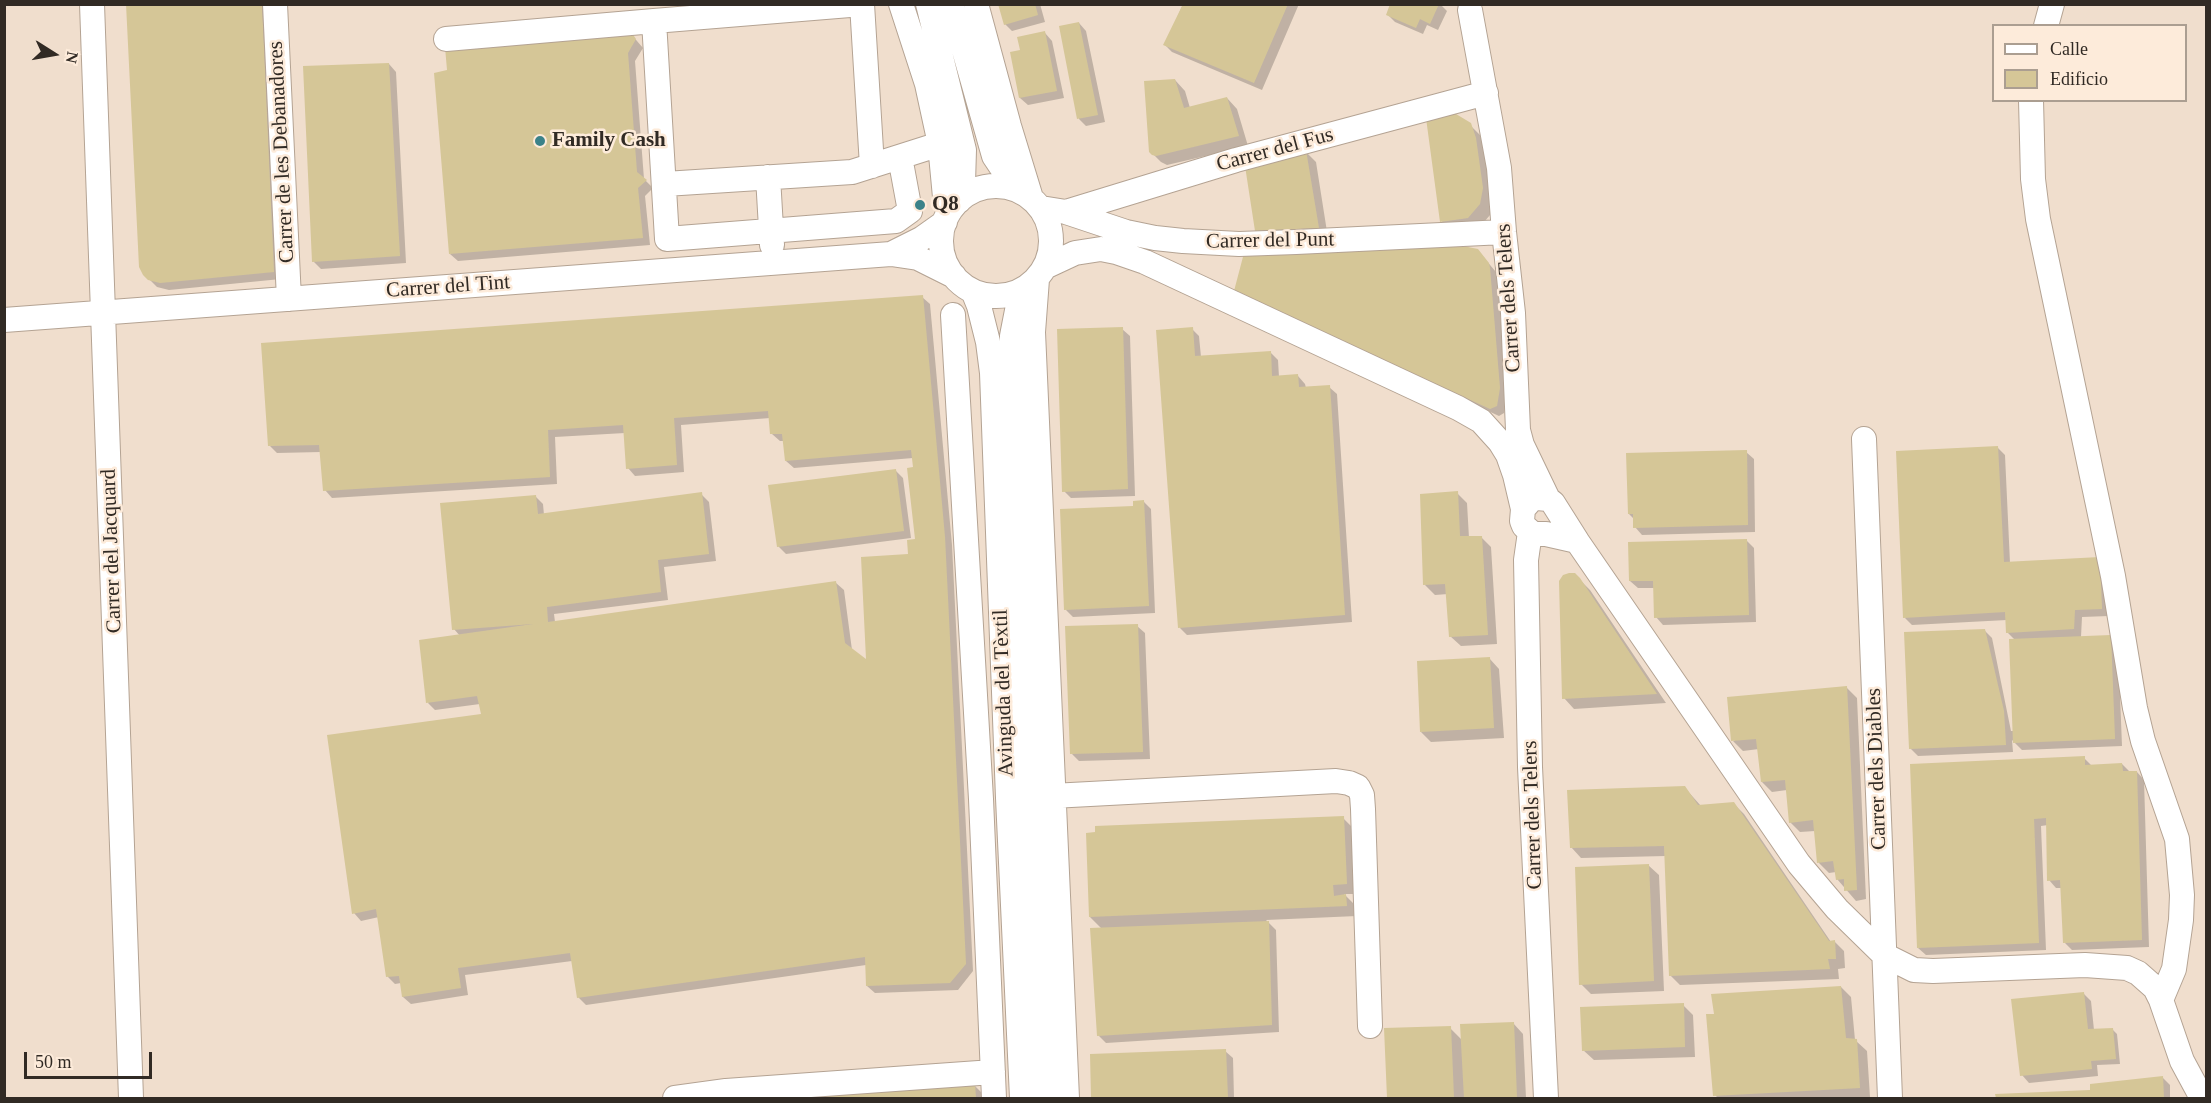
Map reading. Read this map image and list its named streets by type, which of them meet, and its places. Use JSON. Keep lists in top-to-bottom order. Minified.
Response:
{"streets":{"street":["Carrer del Fus","Carrer de les Debanadores","Carrer del Punt","Carrer del Tint","Carrer dels Telers","Carrer del Jacquard","Avinguda del Tèxtil","Carrer dels Diables"]},"crossings":[["Carrer del Fus","Carrer del Punt"],["Carrer del Fus","Carrer dels Telers"],["Carrer de les Debanadores","Carrer del Tint"],["Carrer del Punt","Carrer dels Telers"],["Carrer del Punt","Avinguda del Tèxtil"],["Carrer del Tint","Carrer del Jacquard"],["Carrer dels Telers","Carrer dels Diables"]],"places":["Family Cash","Q8"],"legend":["Calle","Edificio"],"scale_bar":"50 m","north":"right"}
